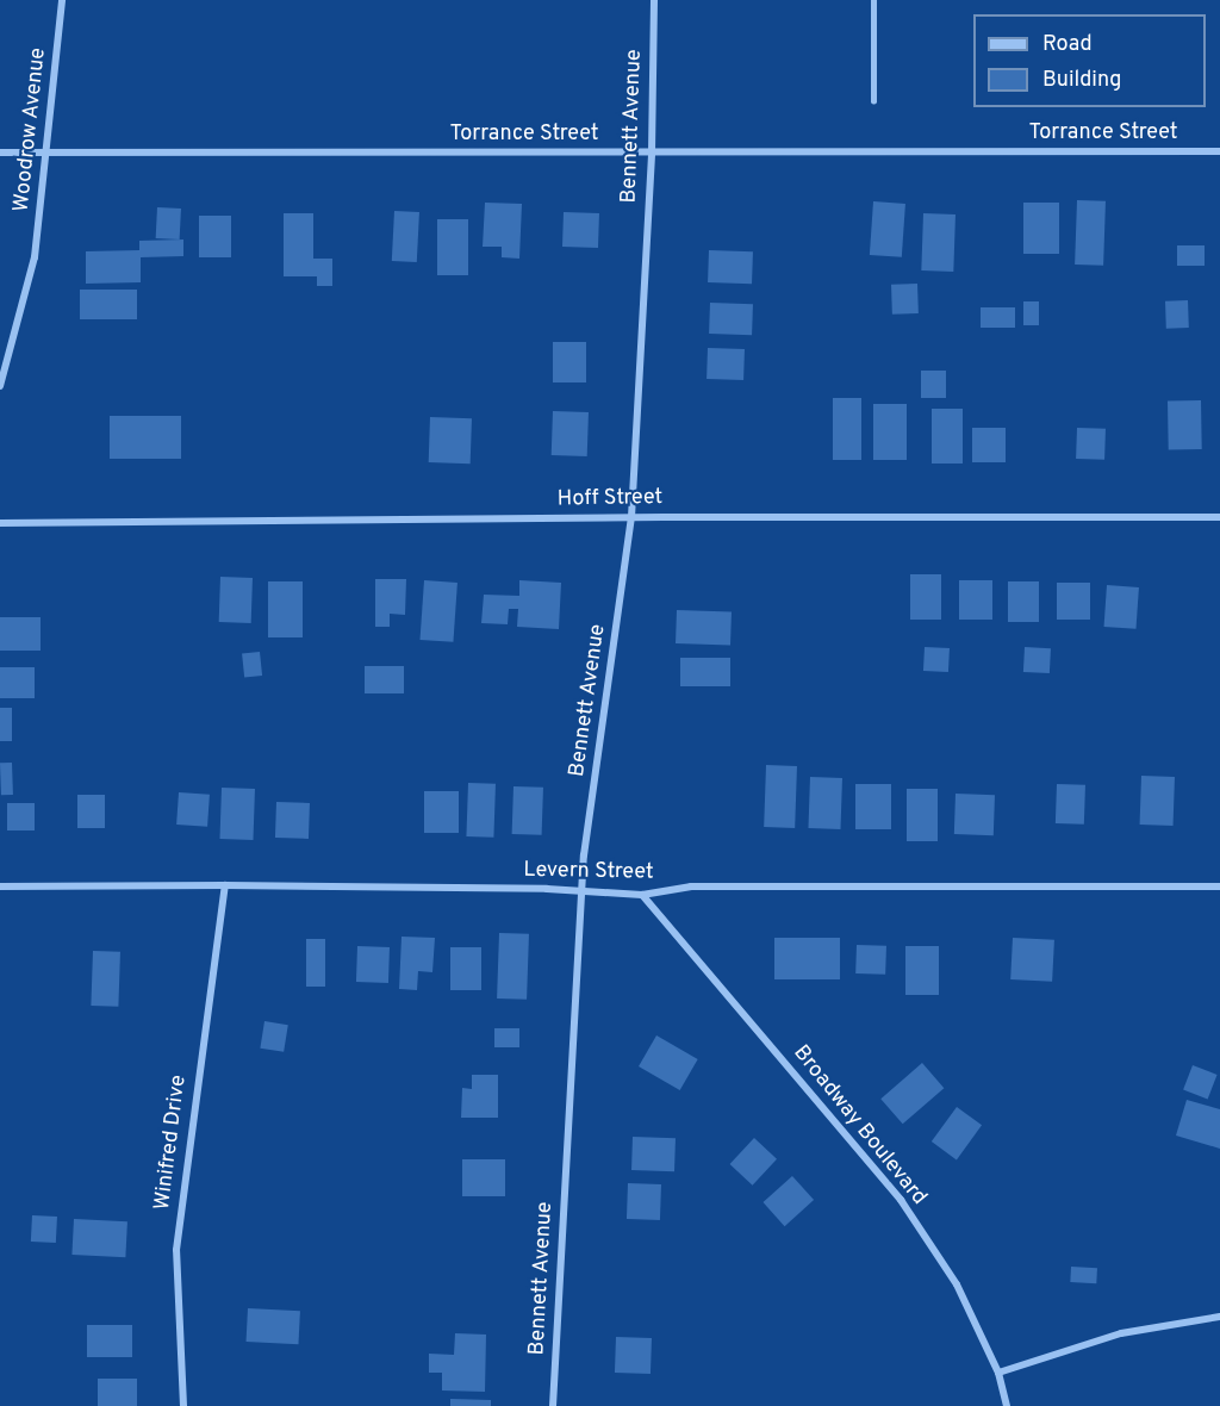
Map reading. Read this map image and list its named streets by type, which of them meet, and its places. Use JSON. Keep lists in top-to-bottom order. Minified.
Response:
{"streets":{"street":["Bennett Avenue","Woodrow Avenue","Torrance Street","Hoff Street","Levern Street","Broadway Boulevard","Winifred Drive"]},"crossings":[["Bennett Avenue","Torrance Street"],["Bennett Avenue","Hoff Street"],["Bennett Avenue","Levern Street"],["Woodrow Avenue","Torrance Street"],["Levern Street","Broadway Boulevard"],["Levern Street","Winifred Drive"]],"legend":["Road","Building"]}
